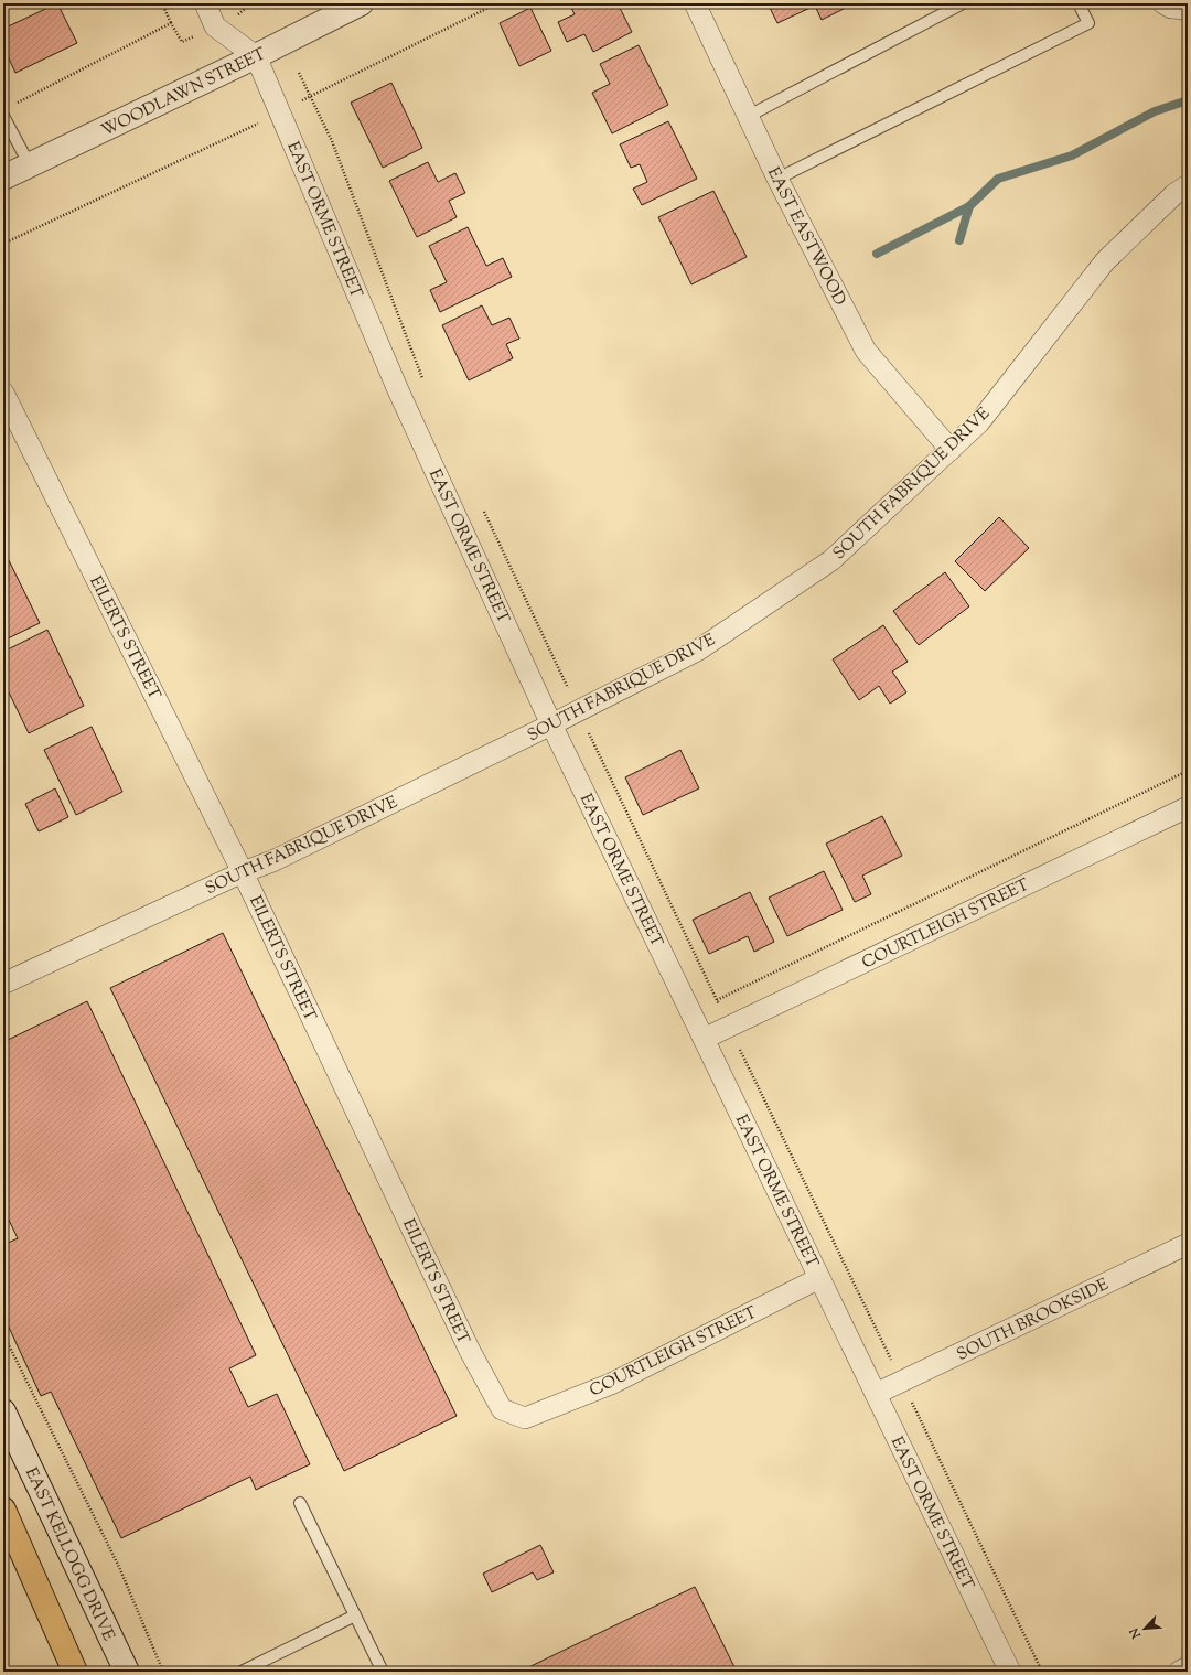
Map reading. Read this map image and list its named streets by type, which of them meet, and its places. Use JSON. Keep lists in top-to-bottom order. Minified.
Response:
{"streets":{"street":["WOODLAWN STREET","EAST ORME STREET","EAST EASTWOOD","SOUTH FABRIQUE DRIVE","EILERTS STREET","COURTLEIGH STREET","SOUTH BROOKSIDE","EAST KELLOGG DRIVE"]},"crossings":[["WOODLAWN STREET","EAST ORME STREET"],["EAST ORME STREET","SOUTH FABRIQUE DRIVE"],["EAST ORME STREET","COURTLEIGH STREET"],["EAST ORME STREET","SOUTH BROOKSIDE"],["EAST EASTWOOD","SOUTH FABRIQUE DRIVE"],["SOUTH FABRIQUE DRIVE","EILERTS STREET"],["EILERTS STREET","COURTLEIGH STREET"]],"north":"bottom left"}
